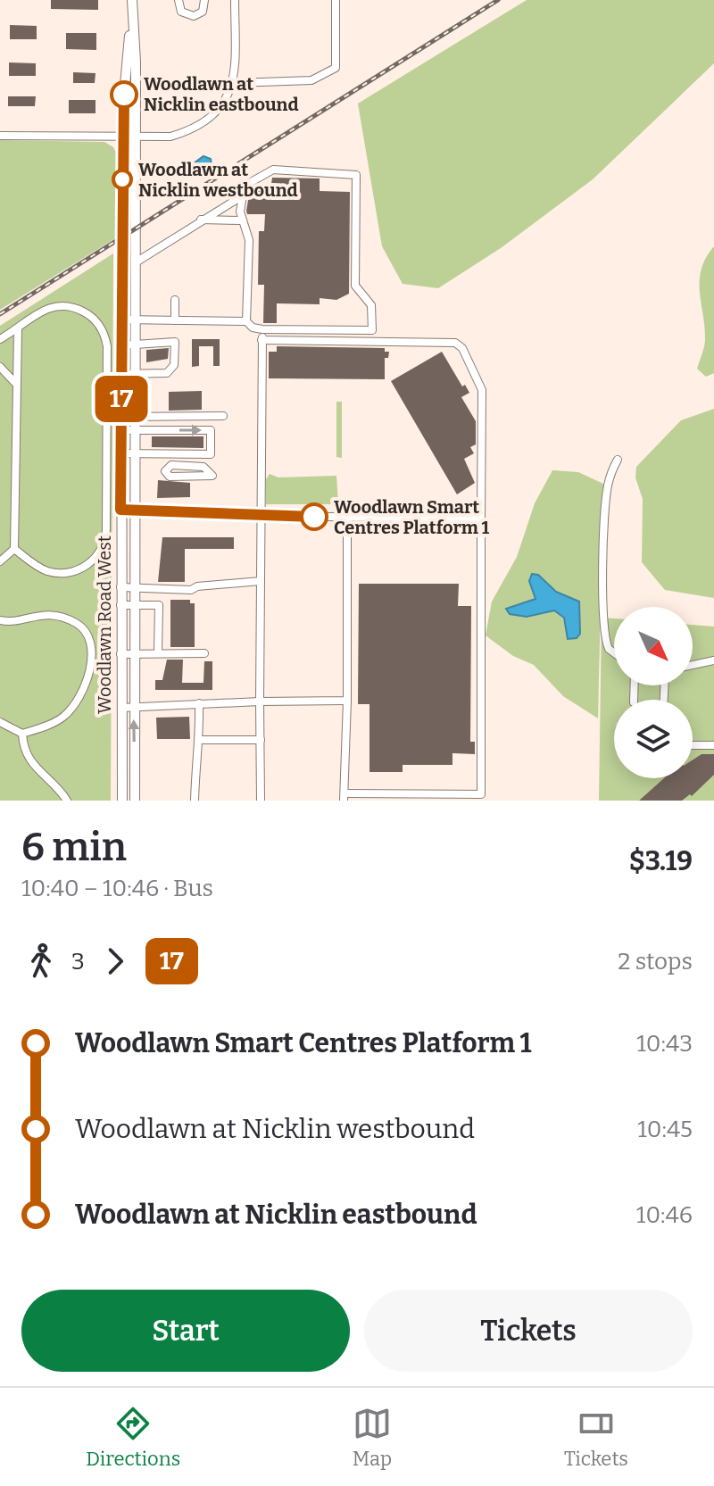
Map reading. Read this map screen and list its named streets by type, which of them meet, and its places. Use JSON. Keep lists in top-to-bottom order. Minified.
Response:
{"streets":{"main road":["Woodlawn Road West"]},"places":["Woodlawn at Nicklin eastbound","Woodlawn at Nicklin westbound","Woodlawn Smart Centres Platform 1"],"lines":["bus line 17"],"north":"bottom right","page":{"on_map":"17","heading":["6 min","10:40 – 10:46 · Bus","$3.19"],"legs":["3","17","2 stops"],"list":[{"name":"Woodlawn Smart Centres Platform 1","value":"10:43"},{"name":"Woodlawn at Nicklin westbound","value":"10:45"},{"name":"Woodlawn at Nicklin eastbound","value":"10:46"}],"buttons":["Start","Tickets"],"tabs":["Directions","Map","Tickets"]}}
